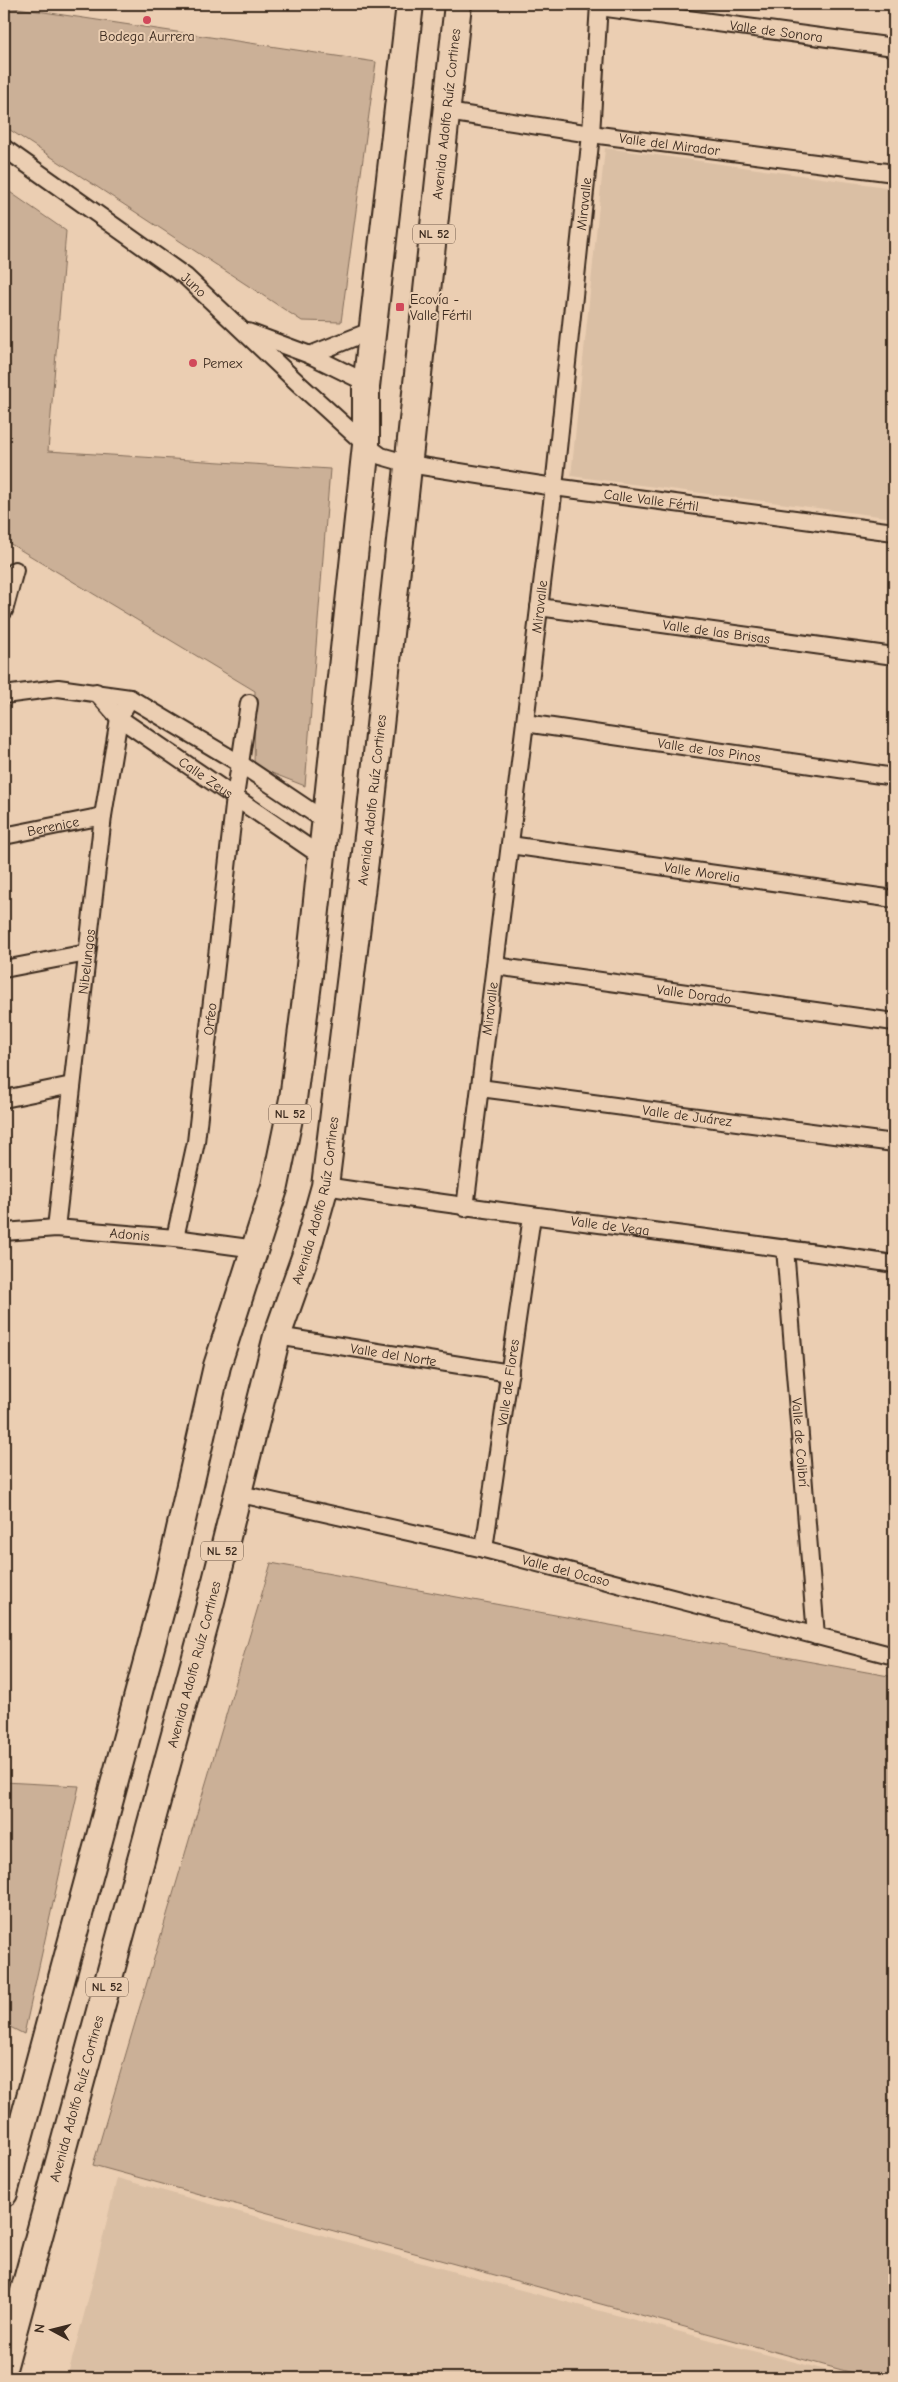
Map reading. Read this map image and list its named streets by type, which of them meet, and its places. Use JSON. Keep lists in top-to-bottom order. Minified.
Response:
{"streets":{"main road":["Avenida Adolfo Ruíz Cortines","NL 52"],"street":["Valle de Sonora","Valle del Mirador","Miravalle","Juno","Calle Valle Fértil","Valle de las Brisas","Valle de los Pinos","Calle Zeus","Berenice","Valle Morelia","Nibelungos","Valle Dorado","Orfeo","Valle de Juárez","Valle de Vega","Adonis","Valle del Norte","Valle de Flores","Valle de Colibrí","Valle del Ocaso"]},"crossings":[["Valle de Sonora","Miravalle"],["Avenida Adolfo Ruíz Cortines","Valle del Mirador"],["Avenida Adolfo Ruíz Cortines","Juno"],["Avenida Adolfo Ruíz Cortines","Calle Valle Fértil"],["Avenida Adolfo Ruíz Cortines","Valle de Vega"],["Avenida Adolfo Ruíz Cortines","Valle del Norte"],["Avenida Adolfo Ruíz Cortines","Valle del Ocaso"],["Valle del Mirador","Miravalle"],["Miravalle","Calle Valle Fértil"],["Miravalle","Valle de las Brisas"],["Miravalle","Valle de los Pinos"],["Miravalle","Valle Morelia"],["Miravalle","Valle Dorado"],["Miravalle","Valle de Juárez"],["Miravalle","Valle de Vega"],["NL 52","Juno"],["NL 52","Calle Zeus"],["NL 52","Adonis"],["Juno","Calle Valle Fértil"],["Calle Zeus","Nibelungos"],["Calle Zeus","Orfeo"],["Berenice","Nibelungos"],["Nibelungos","Adonis"],["Orfeo","Adonis"],["Valle de Vega","Valle de Flores"],["Valle de Vega","Valle de Colibrí"],["Valle del Norte","Valle de Flores"],["Valle de Flores","Valle del Ocaso"],["Valle de Colibrí","Valle del Ocaso"]],"places":{"other":["Bodega Aurrera","Pemex"],"transit":["Ecovía - Valle Fértil"]},"north":"left"}
